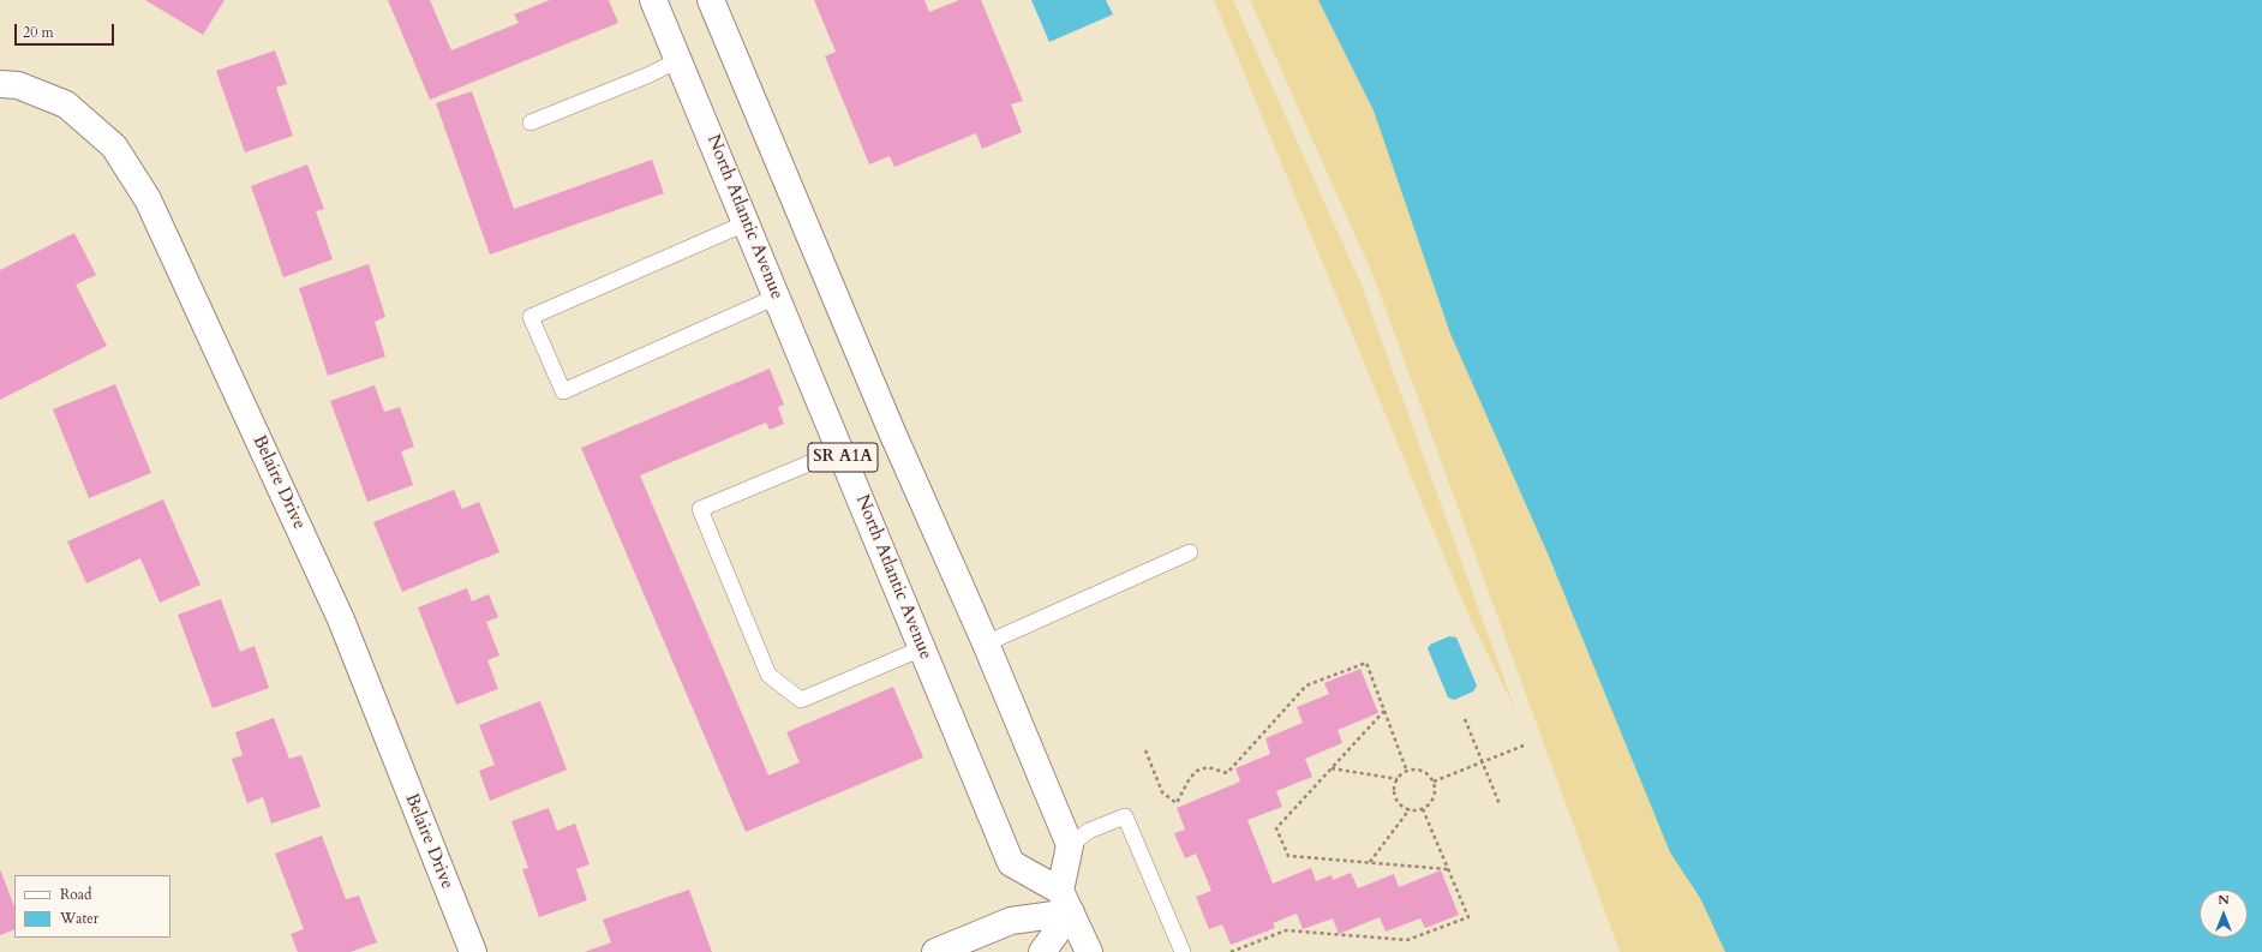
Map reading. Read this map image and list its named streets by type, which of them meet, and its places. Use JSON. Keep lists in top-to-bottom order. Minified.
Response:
{"streets":{"main road":["North Atlantic Avenue","SR A1A","Belaire Drive"]},"legend":["Road","Water"],"scale_bar":"20 m","north":"top"}
